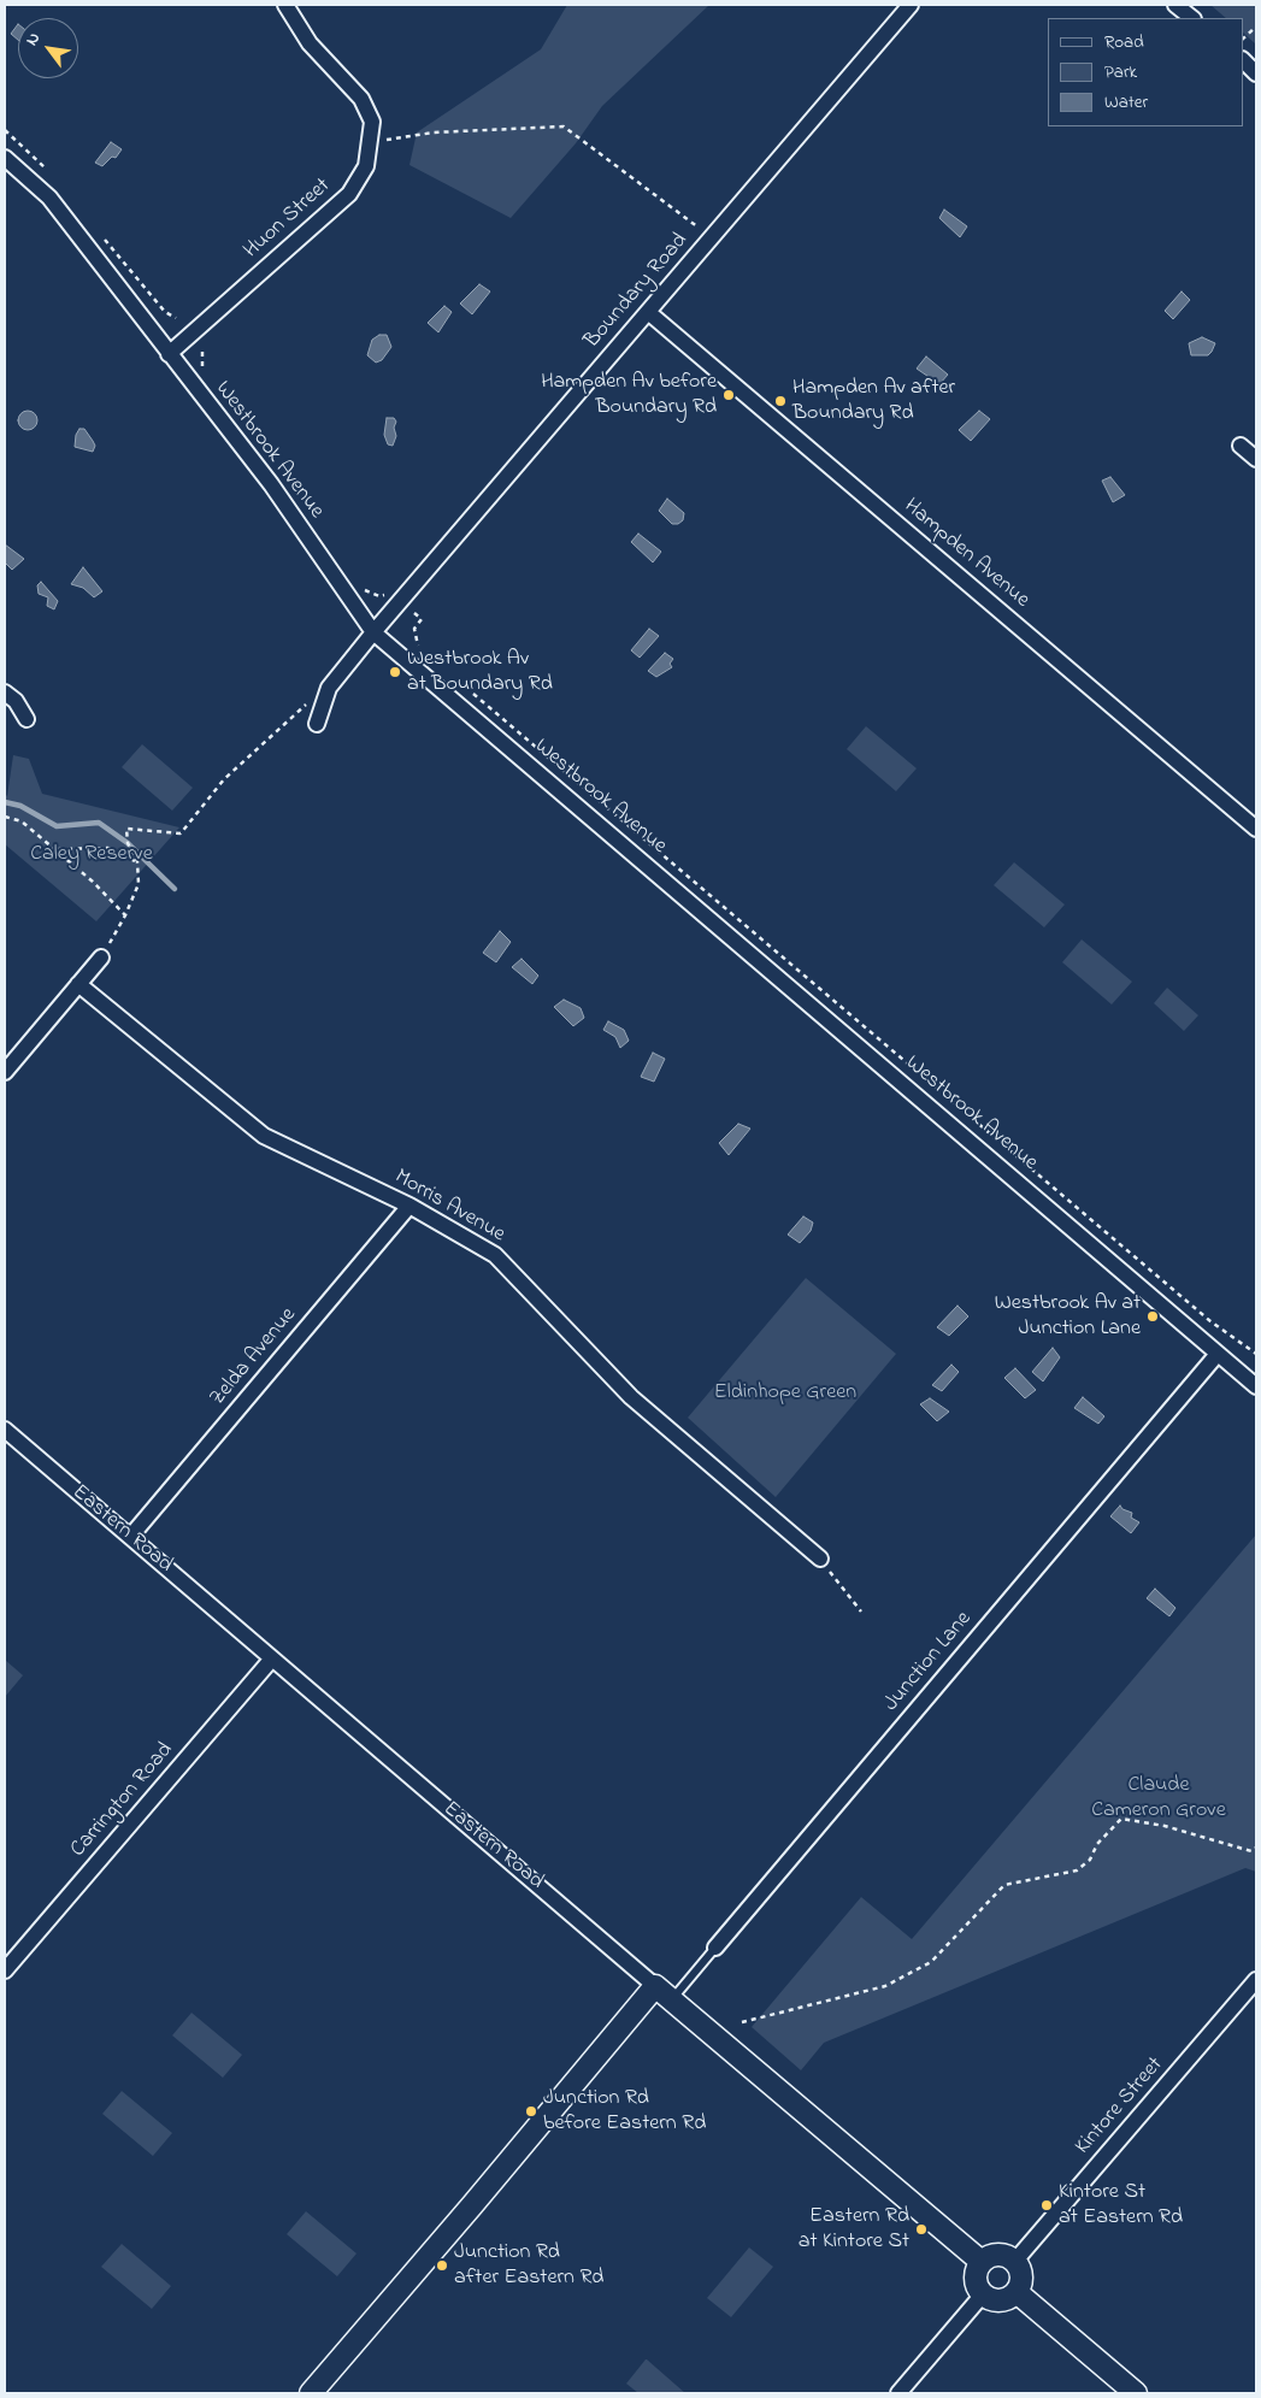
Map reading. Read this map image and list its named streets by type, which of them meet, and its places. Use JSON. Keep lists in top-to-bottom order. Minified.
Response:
{"streets":{"main road":["Eastern Road"],"street":["Huon Street","Boundary Road","Westbrook Avenue","Hampden Avenue","Morris Avenue","Zelda Avenue","Junction Lane","Carrington Road","Kintore Street"]},"crossings":[["Huon Street","Westbrook Avenue"],["Boundary Road","Westbrook Avenue"],["Boundary Road","Hampden Avenue"],["Westbrook Avenue","Junction Lane"],["Morris Avenue","Zelda Avenue"],["Zelda Avenue","Eastern Road"],["Eastern Road","Junction Lane"],["Eastern Road","Carrington Road"],["Eastern Road","Kintore Street"]],"parks":["Caley Reserve","Eldinhope Green","Claude Cameron Grove"],"places":["Hampden Av before Boundary Rd","Hampden Av after Boundary Rd","Westbrook Av at Boundary Rd","Westbrook Av at Junction Lane","Junction Rd before Eastern Rd","Kintore St at Eastern Rd","Eastern Rd at Kintore St","Junction Rd after Eastern Rd"],"legend":["Road","Park","Water"],"north":"top left"}
